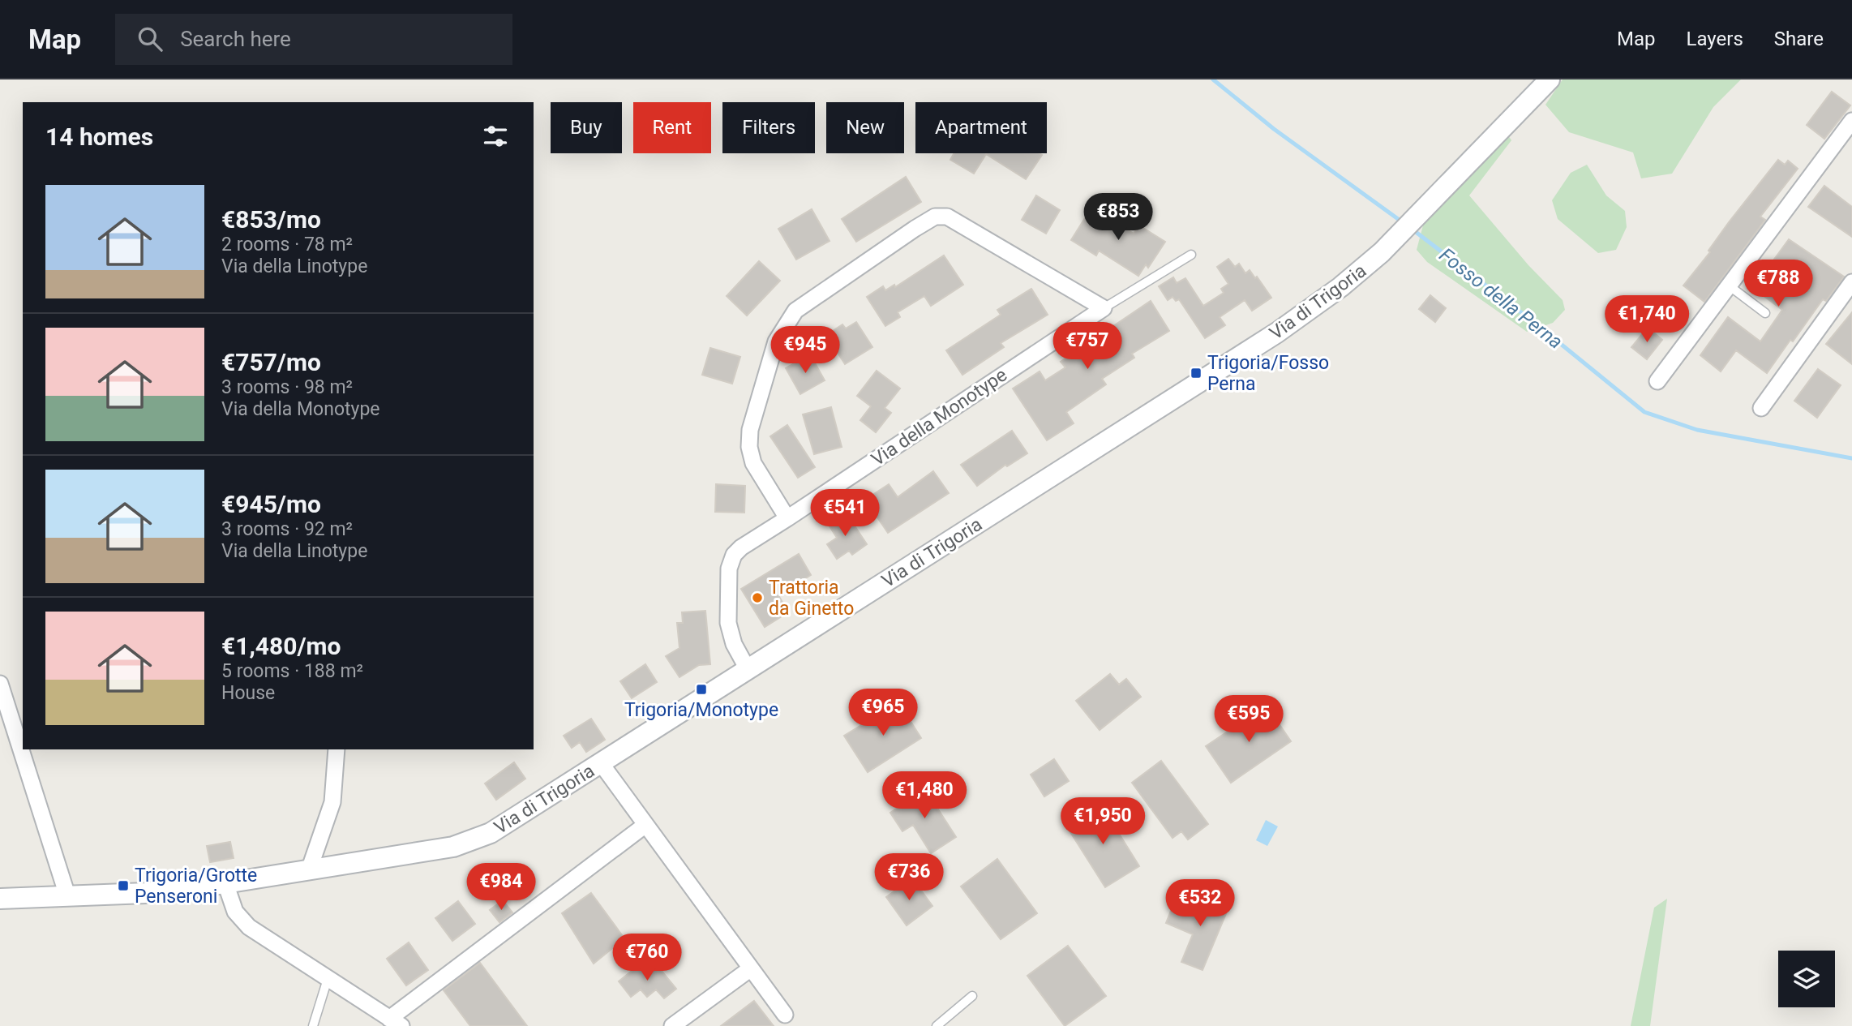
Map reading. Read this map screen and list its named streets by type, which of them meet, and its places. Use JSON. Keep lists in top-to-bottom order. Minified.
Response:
{"streets":{"street":["Via di Trigoria","Via della Monotype"]},"crossings":[["Via di Trigoria","Via della Monotype"]],"water":["Fosso della Perna"],"places":{"transit":["Trigoria/Fosso Perna","Trigoria/Monotype","Trigoria/Grotte Penseroni"],"other":["Trattoria da Ginetto"]},"page":{"header":"Map","search":"Search here","nav":["Map","Layers","Share"],"chip":["Buy","Rent","Filters","New","Apartment"],"heading":"14 homes","list":[{"name":"€853/mo","note":"2 rooms · 78 m² · Via della Linotype"},{"name":"€757/mo","note":"3 rooms · 98 m² · Via della Monotype"},{"name":"€945/mo","note":"3 rooms · 92 m² · Via della Linotype"},{"name":"€1,480/mo","note":"5 rooms · 188 m² · House"}],"price":["€853","€788","€1,740","€757","€945","€541","€965","€595","€1,480","€1,950","€736","€984","€532","€760"]}}
